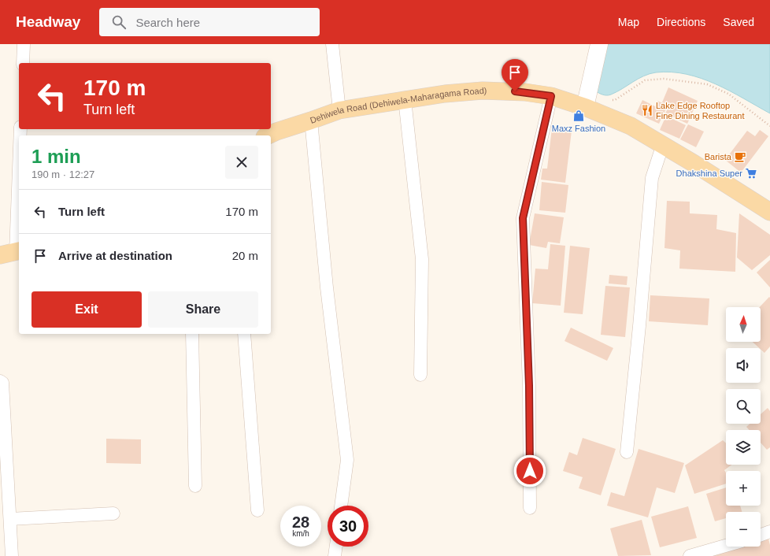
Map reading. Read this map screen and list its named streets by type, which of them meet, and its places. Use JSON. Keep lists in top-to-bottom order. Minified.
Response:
{"streets":{"main road":["Dehiwela Road (Dehiwela-Maharagama Road)"]},"places":{"restaurant":["Lake Edge Rooftop Fine Dining Restaurant"],"shop":["Maxz Fashion"],"cafe":["Barista"],"supermarket":["Dhakshina Super"]},"north":"top","page":{"header":"Headway","search":"Search here","nav":["Map","Directions","Saved"],"turn":["170 m","Turn left"],"heading":["1 min","190 m · 12:27"],"list":[{"name":"Turn left","value":"170 m"},{"name":"Arrive at destination","value":"20 m"}],"buttons":["Exit","Share"],"map_buttons":["+","−"],"speed":"28 km/h","limit":"30"}}
